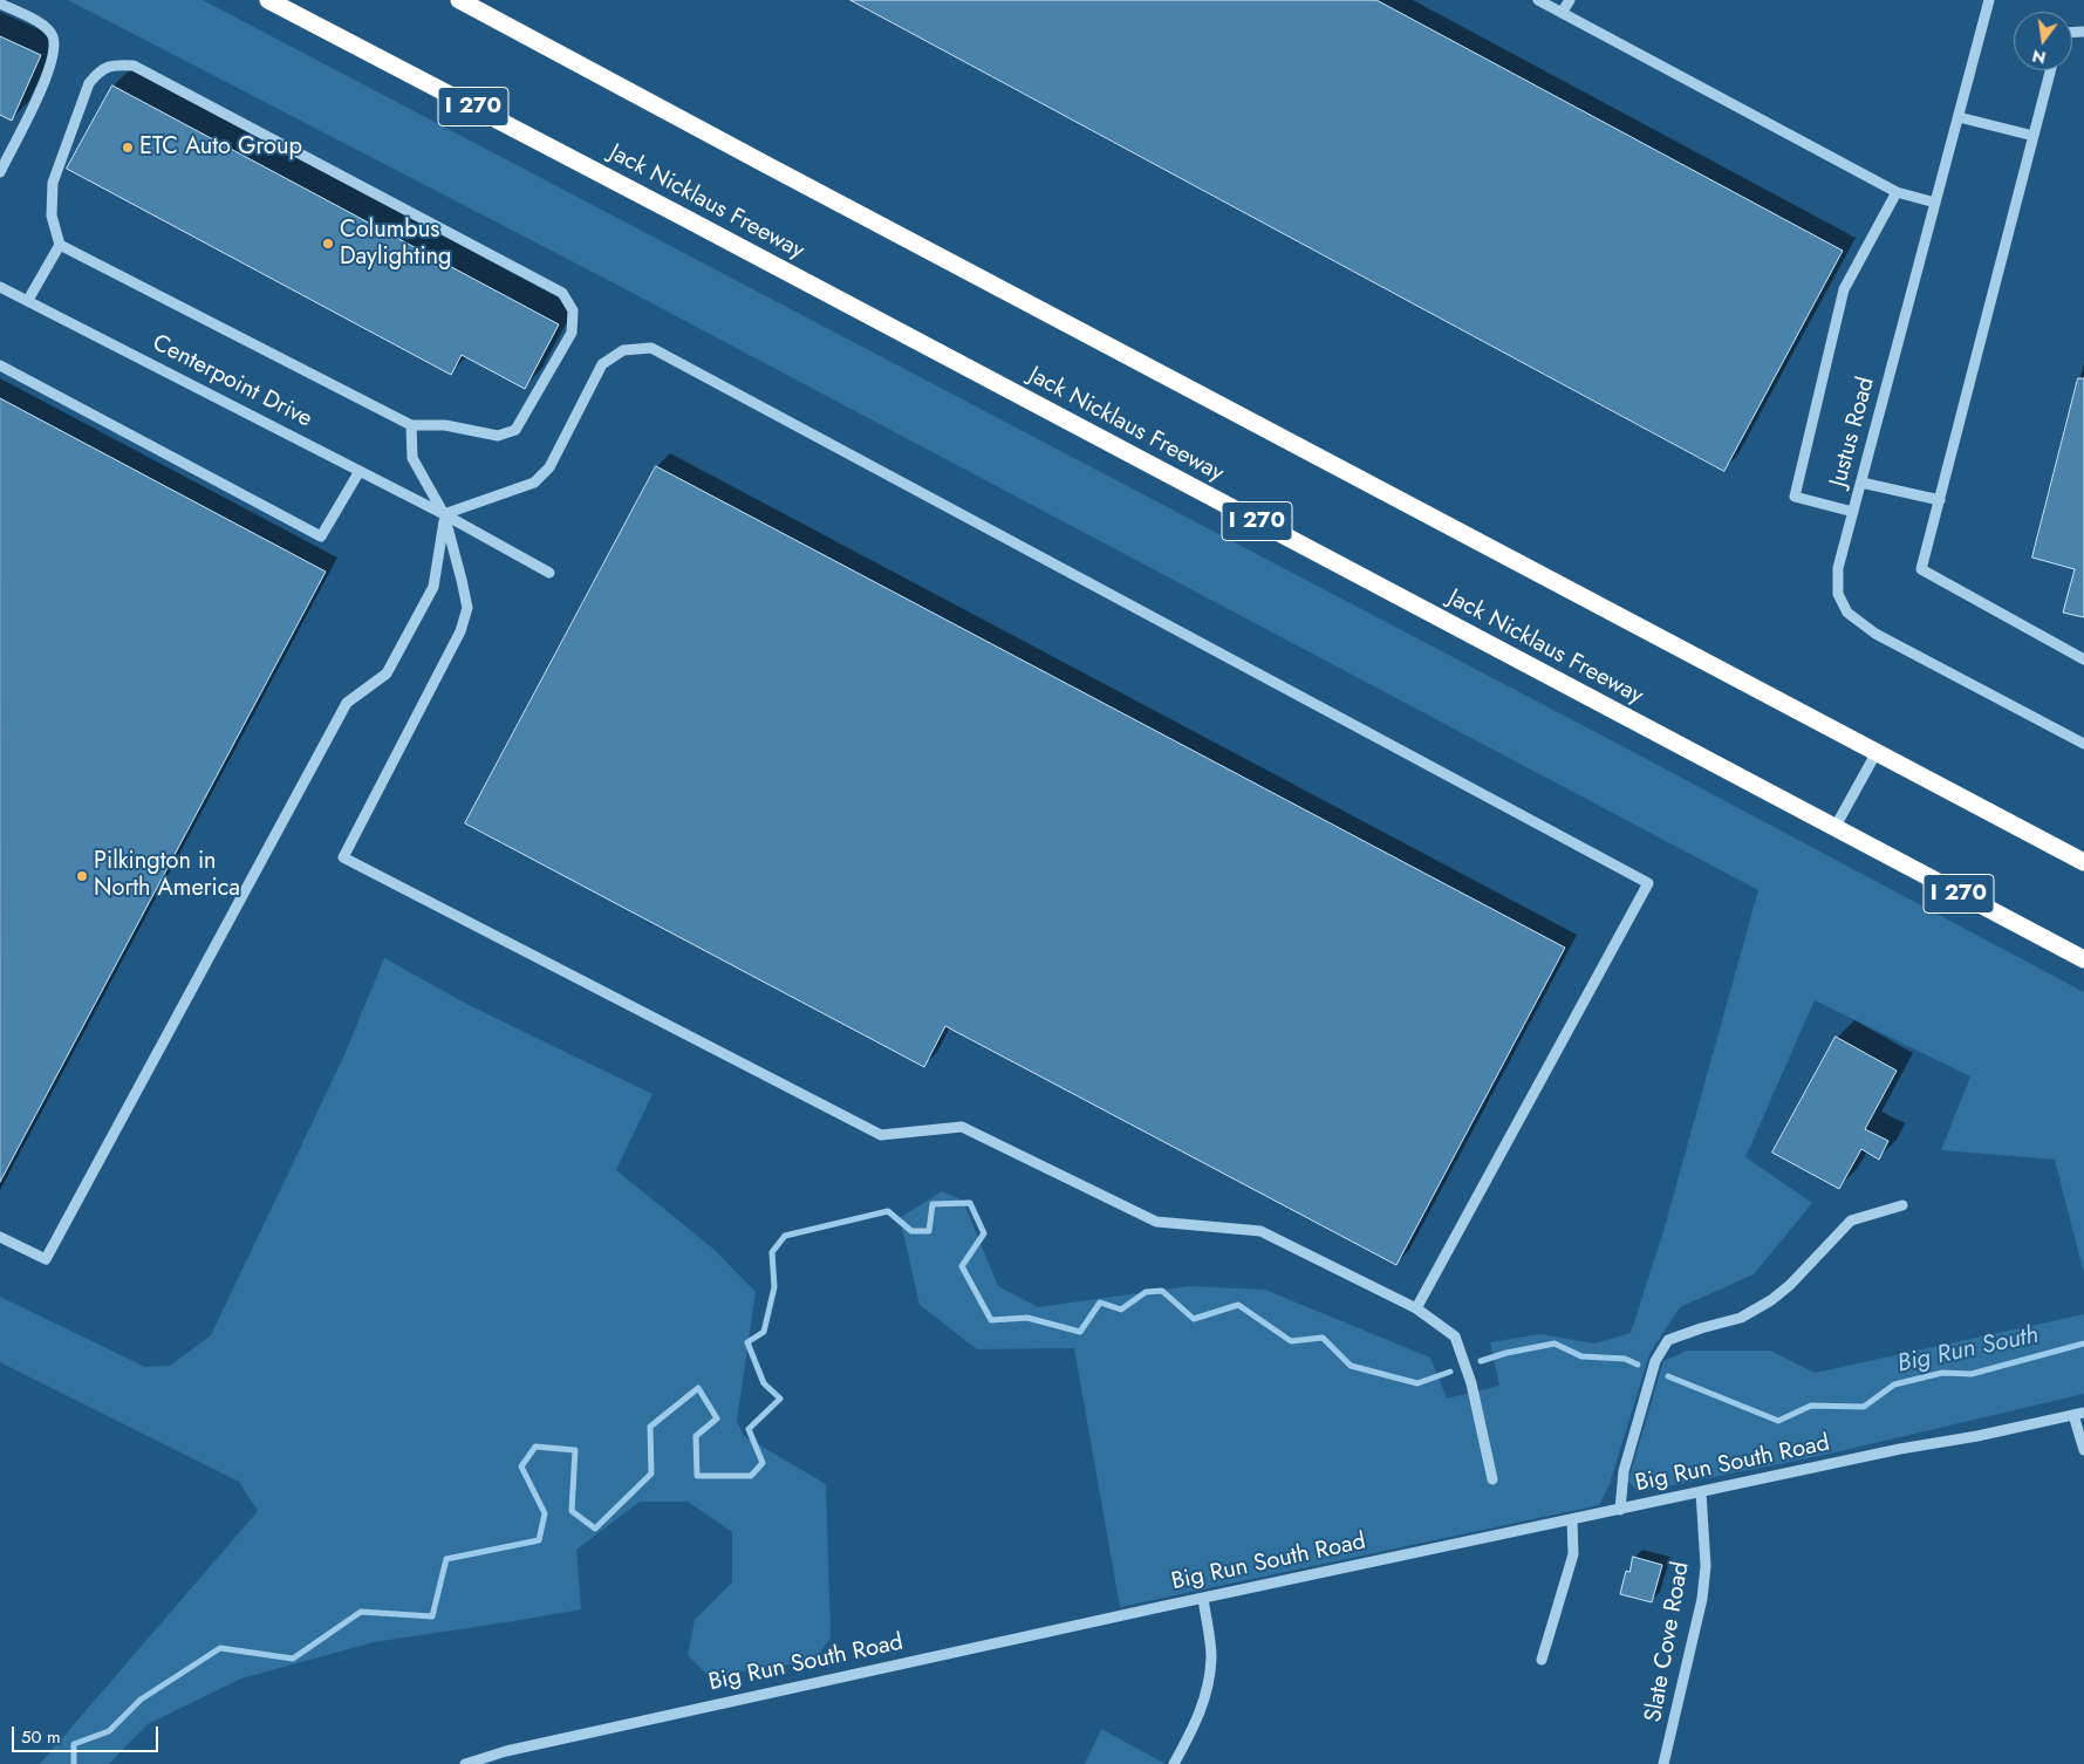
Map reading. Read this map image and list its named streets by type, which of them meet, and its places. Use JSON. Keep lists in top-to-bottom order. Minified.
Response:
{"streets":{"highway":["I 270","Jack Nicklaus Freeway"],"street":["Centerpoint Drive","Justus Road","Big Run South Road","Slate Cove Road"]},"crossings":[["Big Run South Road","Slate Cove Road"]],"water":["Big Run South"],"places":["ETC Auto Group","Columbus Daylighting","Pilkington in North America"],"scale_bar":"50 m","north":"bottom"}
